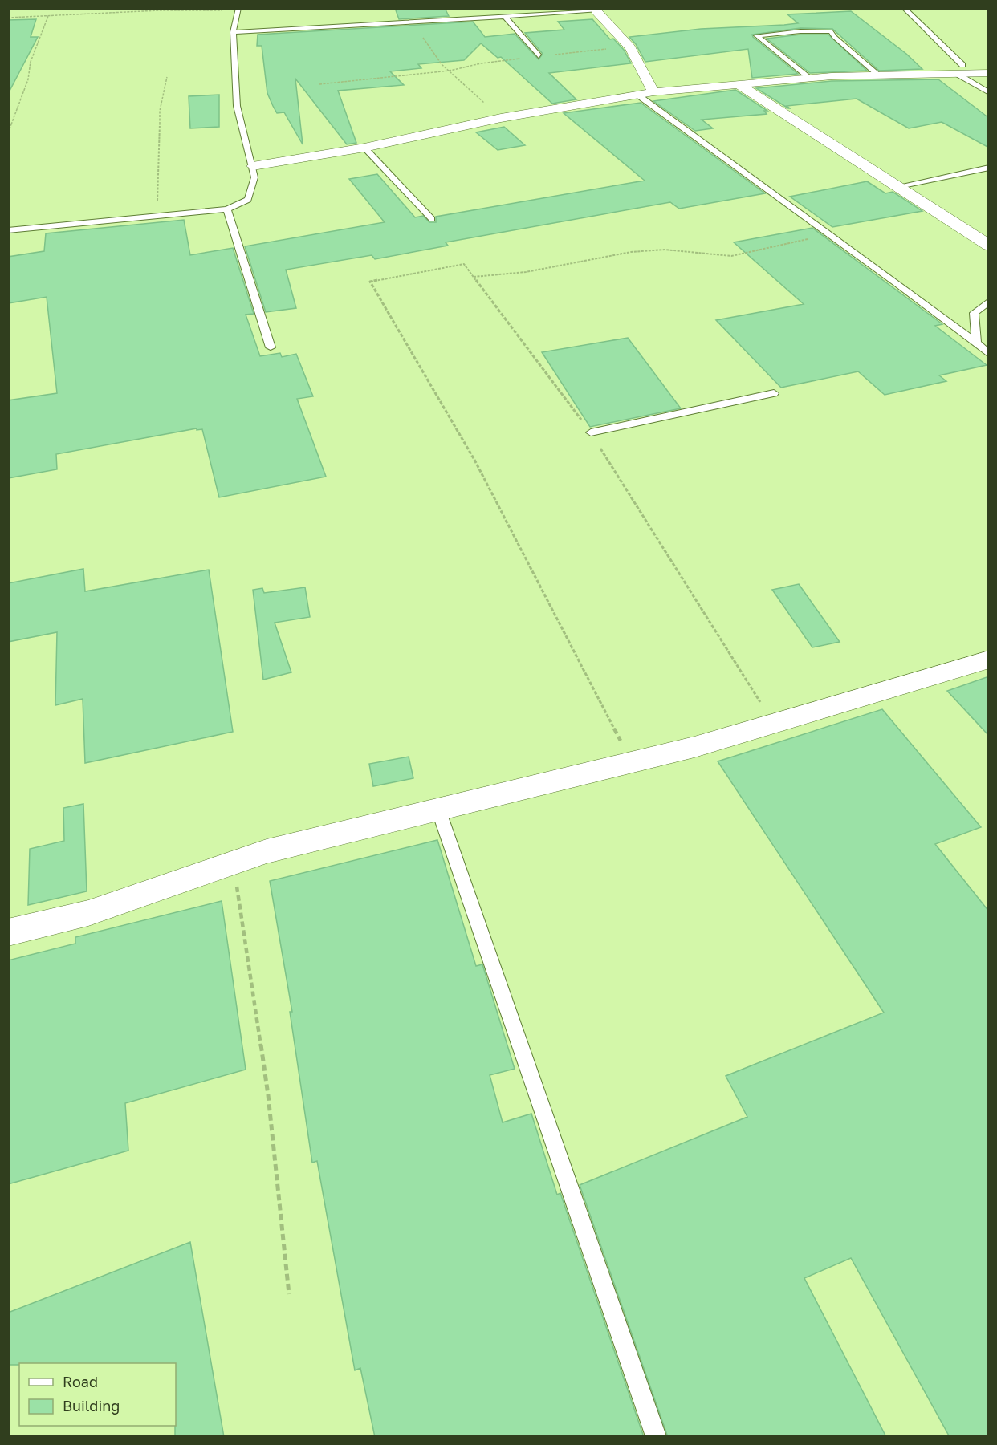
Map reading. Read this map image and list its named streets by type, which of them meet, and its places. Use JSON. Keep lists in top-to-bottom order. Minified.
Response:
{"legend":["Road","Building"]}
